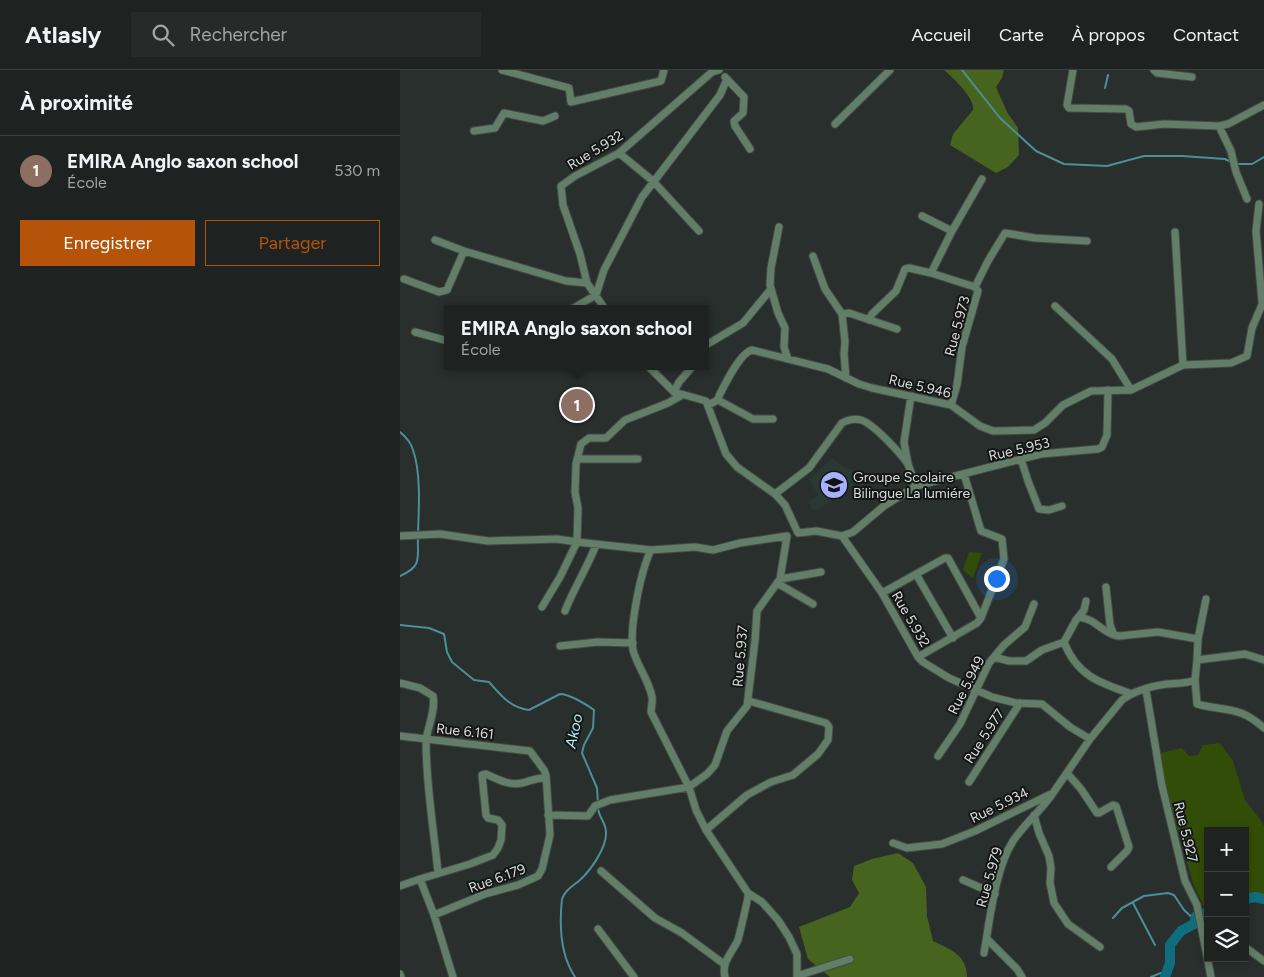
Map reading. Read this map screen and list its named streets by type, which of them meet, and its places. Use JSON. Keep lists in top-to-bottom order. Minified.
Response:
{"streets":{"street":["Rue 5.932","Rue 5.973","Rue 5.946","Rue 5.953","Rue 5.937","Rue 5.949","Rue 6.161","Rue 5.977","Rue 5.934","Rue 5.927","Rue 5.979","Rue 6.179"]},"crossings":[["Rue 5.932","Rue 5.953"],["Rue 5.932","Rue 5.949"],["Rue 5.932","Rue 5.977"],["Rue 5.973","Rue 5.946"],["Rue 5.946","Rue 5.953"],["Rue 5.934","Rue 5.979"]],"water":["Akoo"],"places":{"school or university":["Groupe Scolaire Bilingue La lumiére"]},"page":{"header":"Atlasly","search":"Rechercher","nav":["Accueil","Carte","À propos","Contact"],"heading":"À proximité","list":[{"mark":"1","name":"EMIRA Anglo saxon school","note":"École","value":"530 m"}],"buttons":["Enregistrer","Partager"],"popup":["EMIRA Anglo saxon school","École"],"pins":"1","map_buttons":["+","−"]}}
